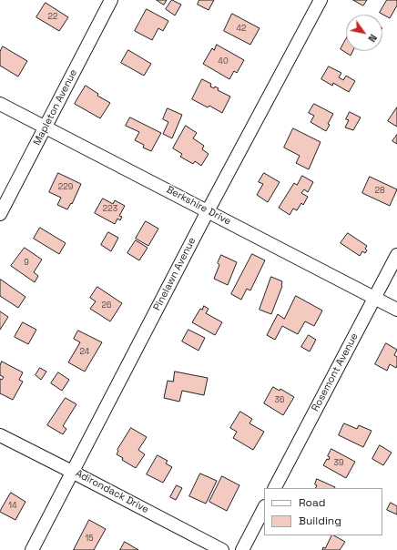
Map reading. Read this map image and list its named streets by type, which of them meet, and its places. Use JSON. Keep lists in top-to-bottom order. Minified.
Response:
{"streets":{"street":["Mapleton Avenue","Berkshire Drive","Pinelawn Avenue","Rosemont Avenue","Adirondack Drive"]},"crossings":[["Mapleton Avenue","Berkshire Drive"],["Berkshire Drive","Pinelawn Avenue"],["Berkshire Drive","Rosemont Avenue"],["Pinelawn Avenue","Adirondack Drive"]],"house_numbers":["22","42","40","229","28","223","9","26","24","36","39","14","15"],"legend":["Road","Building"],"north":"bottom right"}
